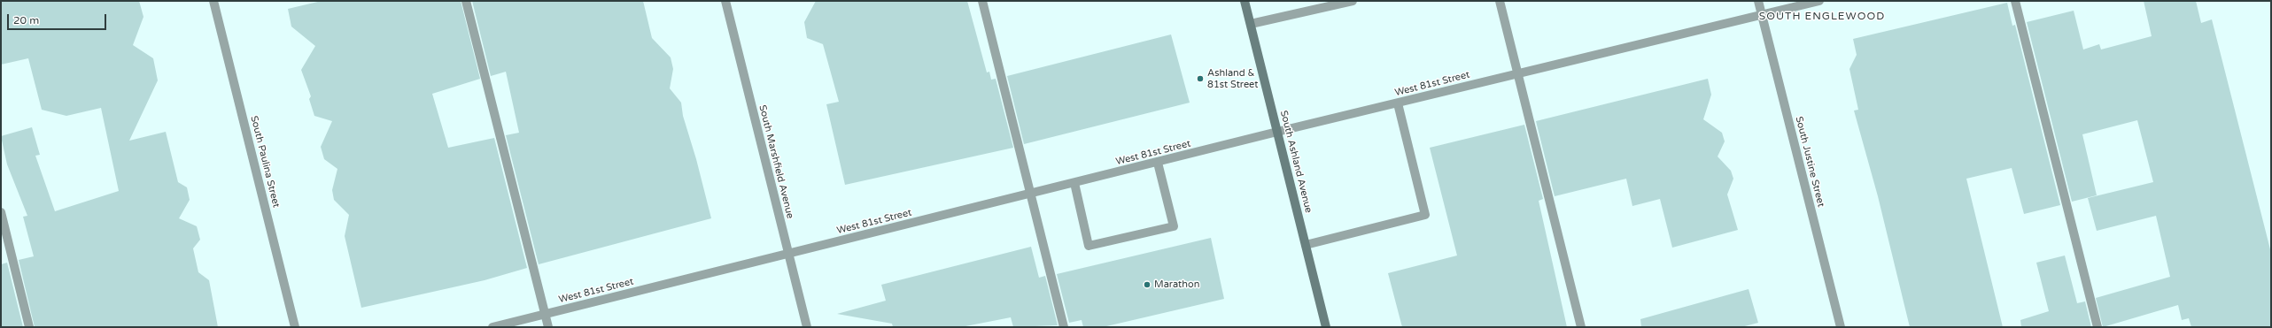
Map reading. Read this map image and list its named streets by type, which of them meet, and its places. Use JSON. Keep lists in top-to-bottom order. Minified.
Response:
{"streets":{"main road":["South Ashland Avenue"],"street":["West 81st Street","South Paulina Street","South Marshfield Avenue","South Justine Street"]},"crossings":[["West 81st Street","South Marshfield Avenue"],["West 81st Street","South Ashland Avenue"],["West 81st Street","South Justine Street"]],"districts":["SOUTH ENGLEWOOD"],"places":["Ashland & 81st Street","Marathon"],"scale_bar":"20 m"}
